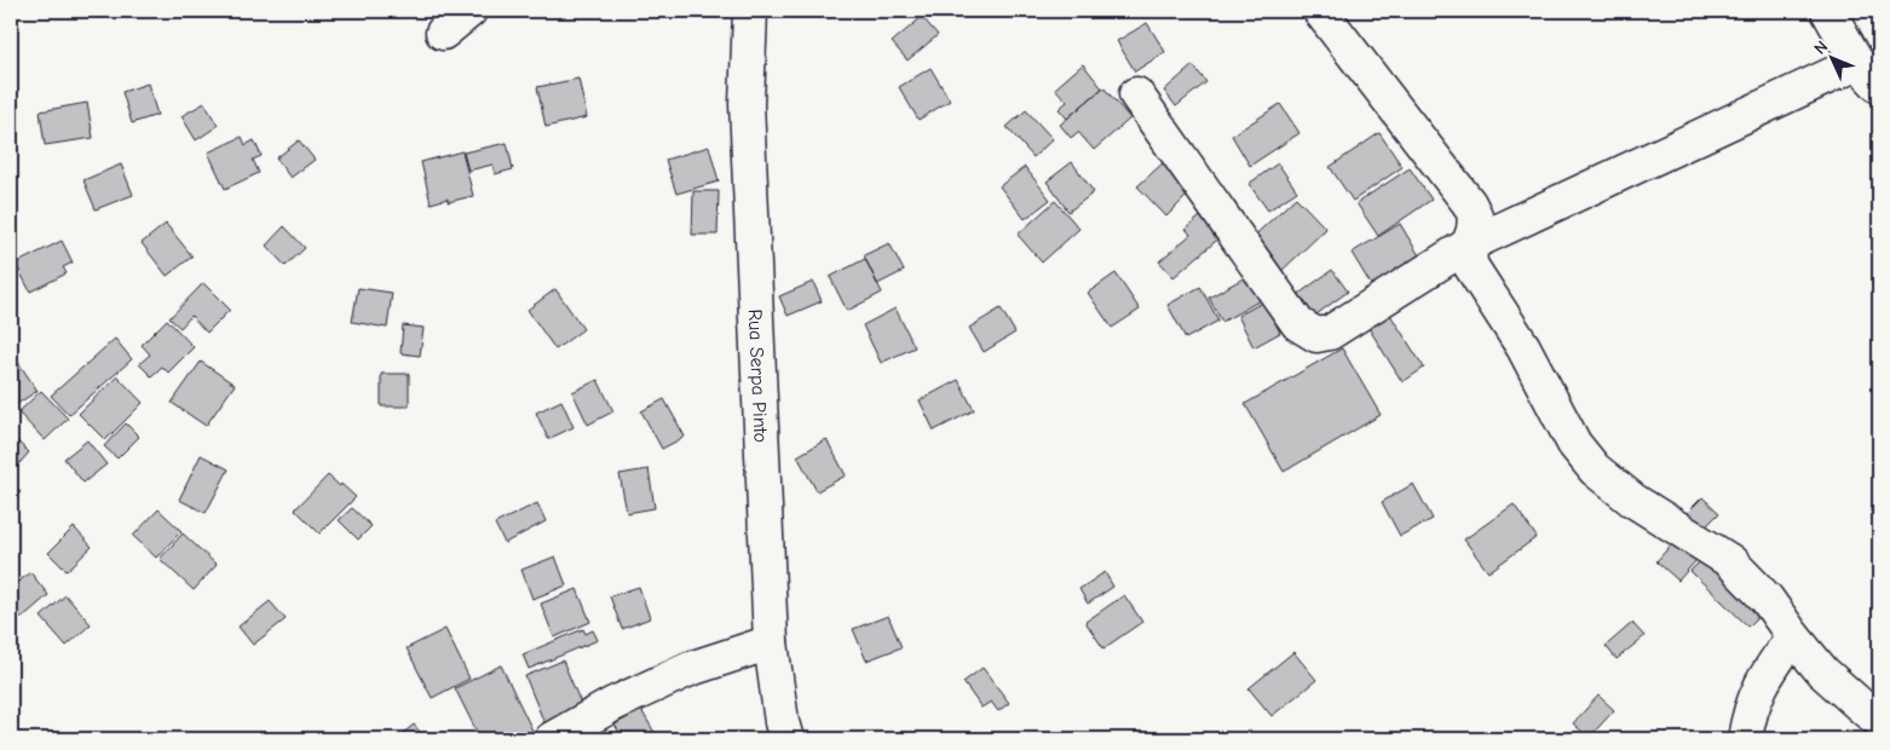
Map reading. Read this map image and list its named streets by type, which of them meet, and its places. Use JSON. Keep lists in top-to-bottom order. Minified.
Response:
{"streets":{"street":["Rua Serpa Pinto"]},"north":"top left"}
